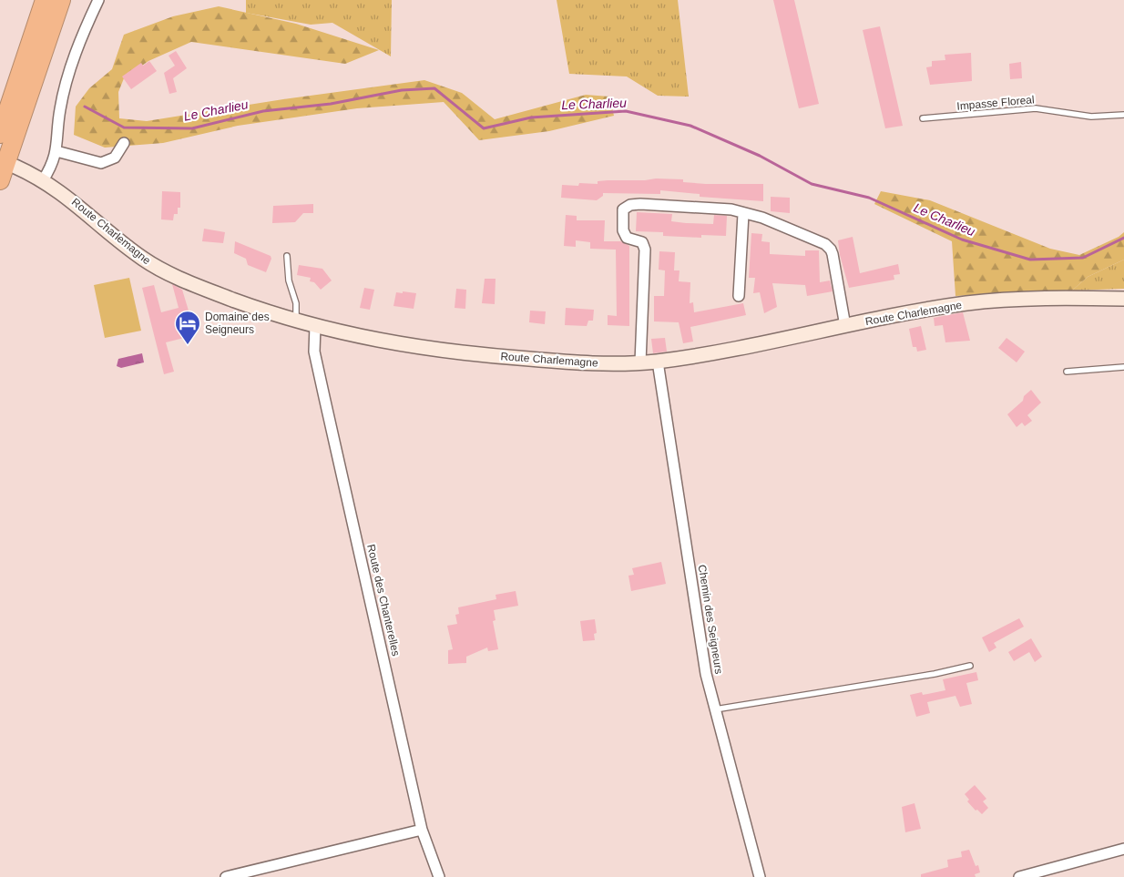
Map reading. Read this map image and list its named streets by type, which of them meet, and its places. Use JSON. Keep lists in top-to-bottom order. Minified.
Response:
{"streets":{"main road":["Route Charlemagne"],"street":["Route des Chanterelles","Chemin des Seigneurs"],"lane":["Impasse Floreal"]},"crossings":[["Route Charlemagne","Route des Chanterelles"],["Route Charlemagne","Chemin des Seigneurs"]],"water":["Le Charlieu"],"places":{"hotel":["Domaine des Seigneurs"]}}
